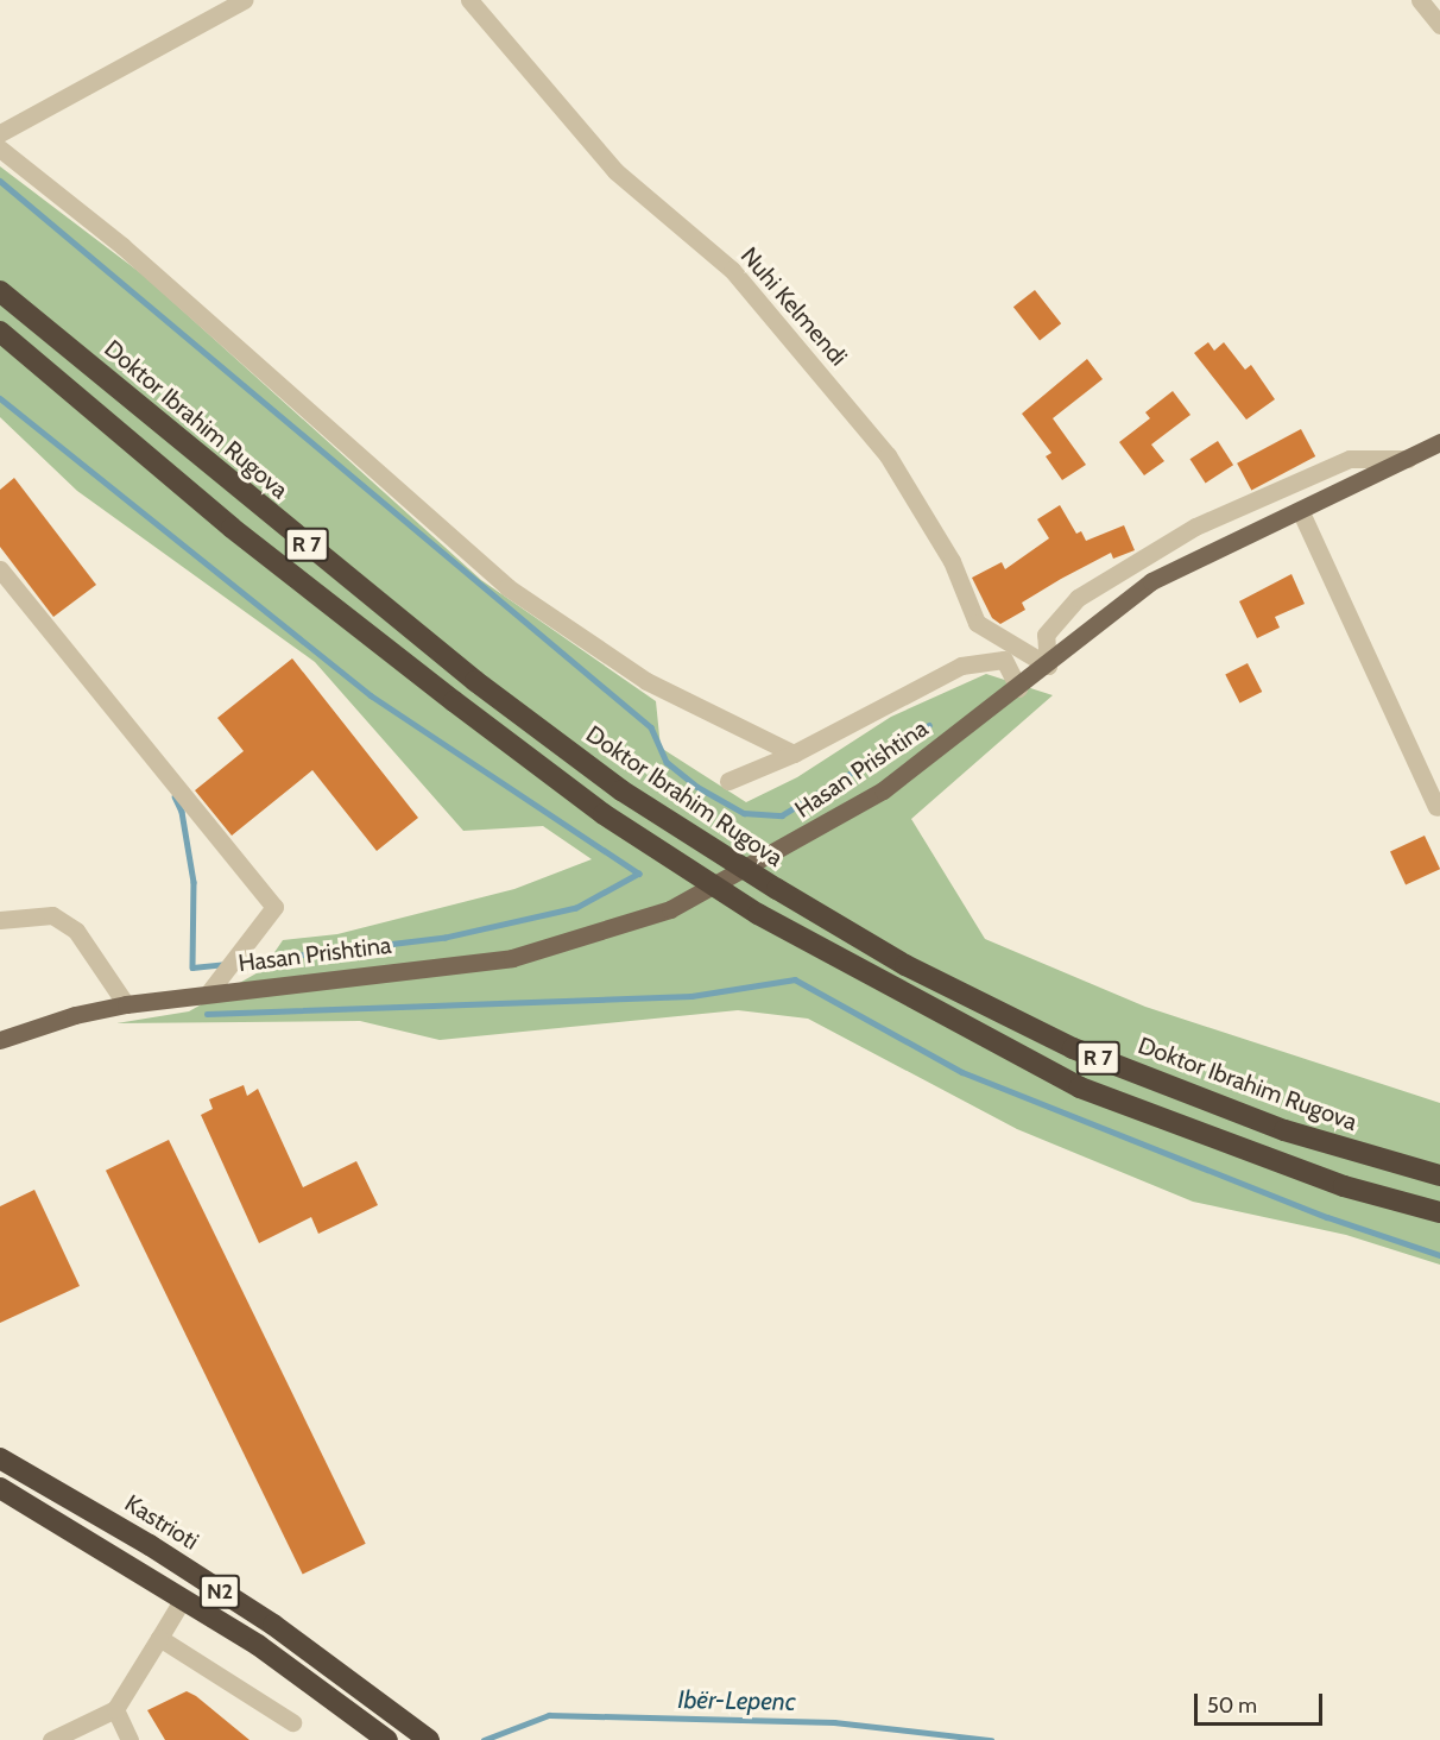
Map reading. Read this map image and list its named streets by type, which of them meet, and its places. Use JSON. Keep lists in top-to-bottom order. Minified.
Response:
{"streets":{"highway":["Doktor Ibrahim Rugova","R 7","Kastrioti","N2"],"main road":["Hasan Prishtina"],"street":["Nuhi Kelmendi"]},"crossings":[["Nuhi Kelmendi","Hasan Prishtina"]],"water":["Ibër-Lepenc"],"scale_bar":"50 m"}
